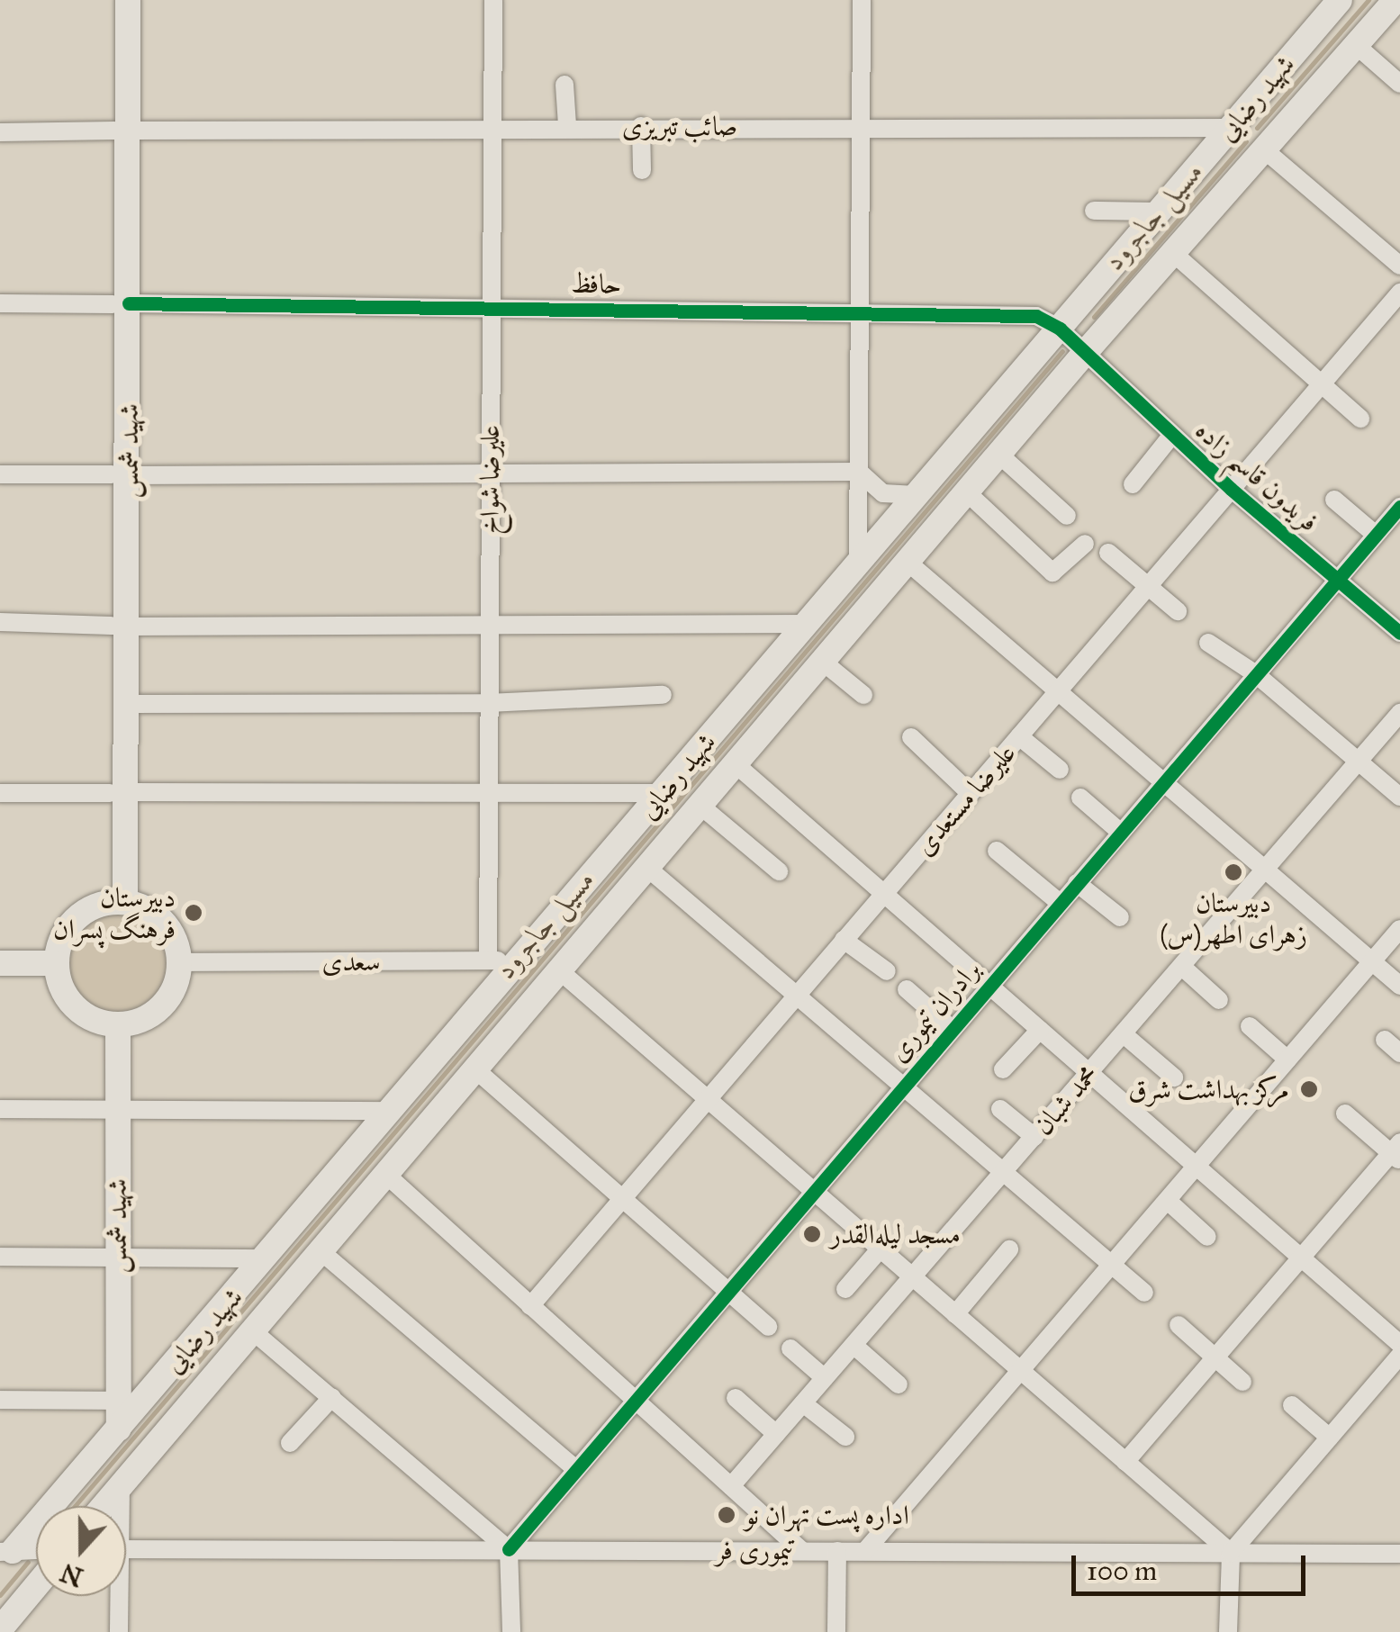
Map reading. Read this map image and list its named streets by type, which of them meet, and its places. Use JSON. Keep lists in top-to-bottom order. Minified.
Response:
{"streets":{"main road":["شهید رضایی","شهید شمس"],"street":["صائب تبریزی","حافظ","فریدون قاسم زاده","علیرضا شواخ","علیرضا مستعدی","سعدی","برادران تیموری","محمد شبان","تیموری فر"]},"crossings":[["شهید رضایی","صائب تبریزی"],["شهید رضایی","حافظ"],["شهید رضایی","شهید شمس"],["شهید رضایی","فریدون قاسم زاده"],["شهید رضایی","سعدی"],["صائب تبریزی","شهید شمس"],["صائب تبریزی","علیرضا شواخ"],["حافظ","شهید شمس"],["حافظ","فریدون قاسم زاده"],["حافظ","علیرضا شواخ"],["شهید شمس","سعدی"],["فریدون قاسم زاده","علیرضا مستعدی"],["فریدون قاسم زاده","برادران تیموری"],["علیرضا شواخ","سعدی"],["برادران تیموری","تیموری فر"]],"water":["مسیل جاجرود"],"places":["دبیرستان زهرای اطهر(س)","دبیرستان فرهنگ پسران","مرکز بهداشت شرق","مسجد لیله‌القدر","اداره پست تهران نو"],"scale_bar":"100 m","north":"bottom"}
